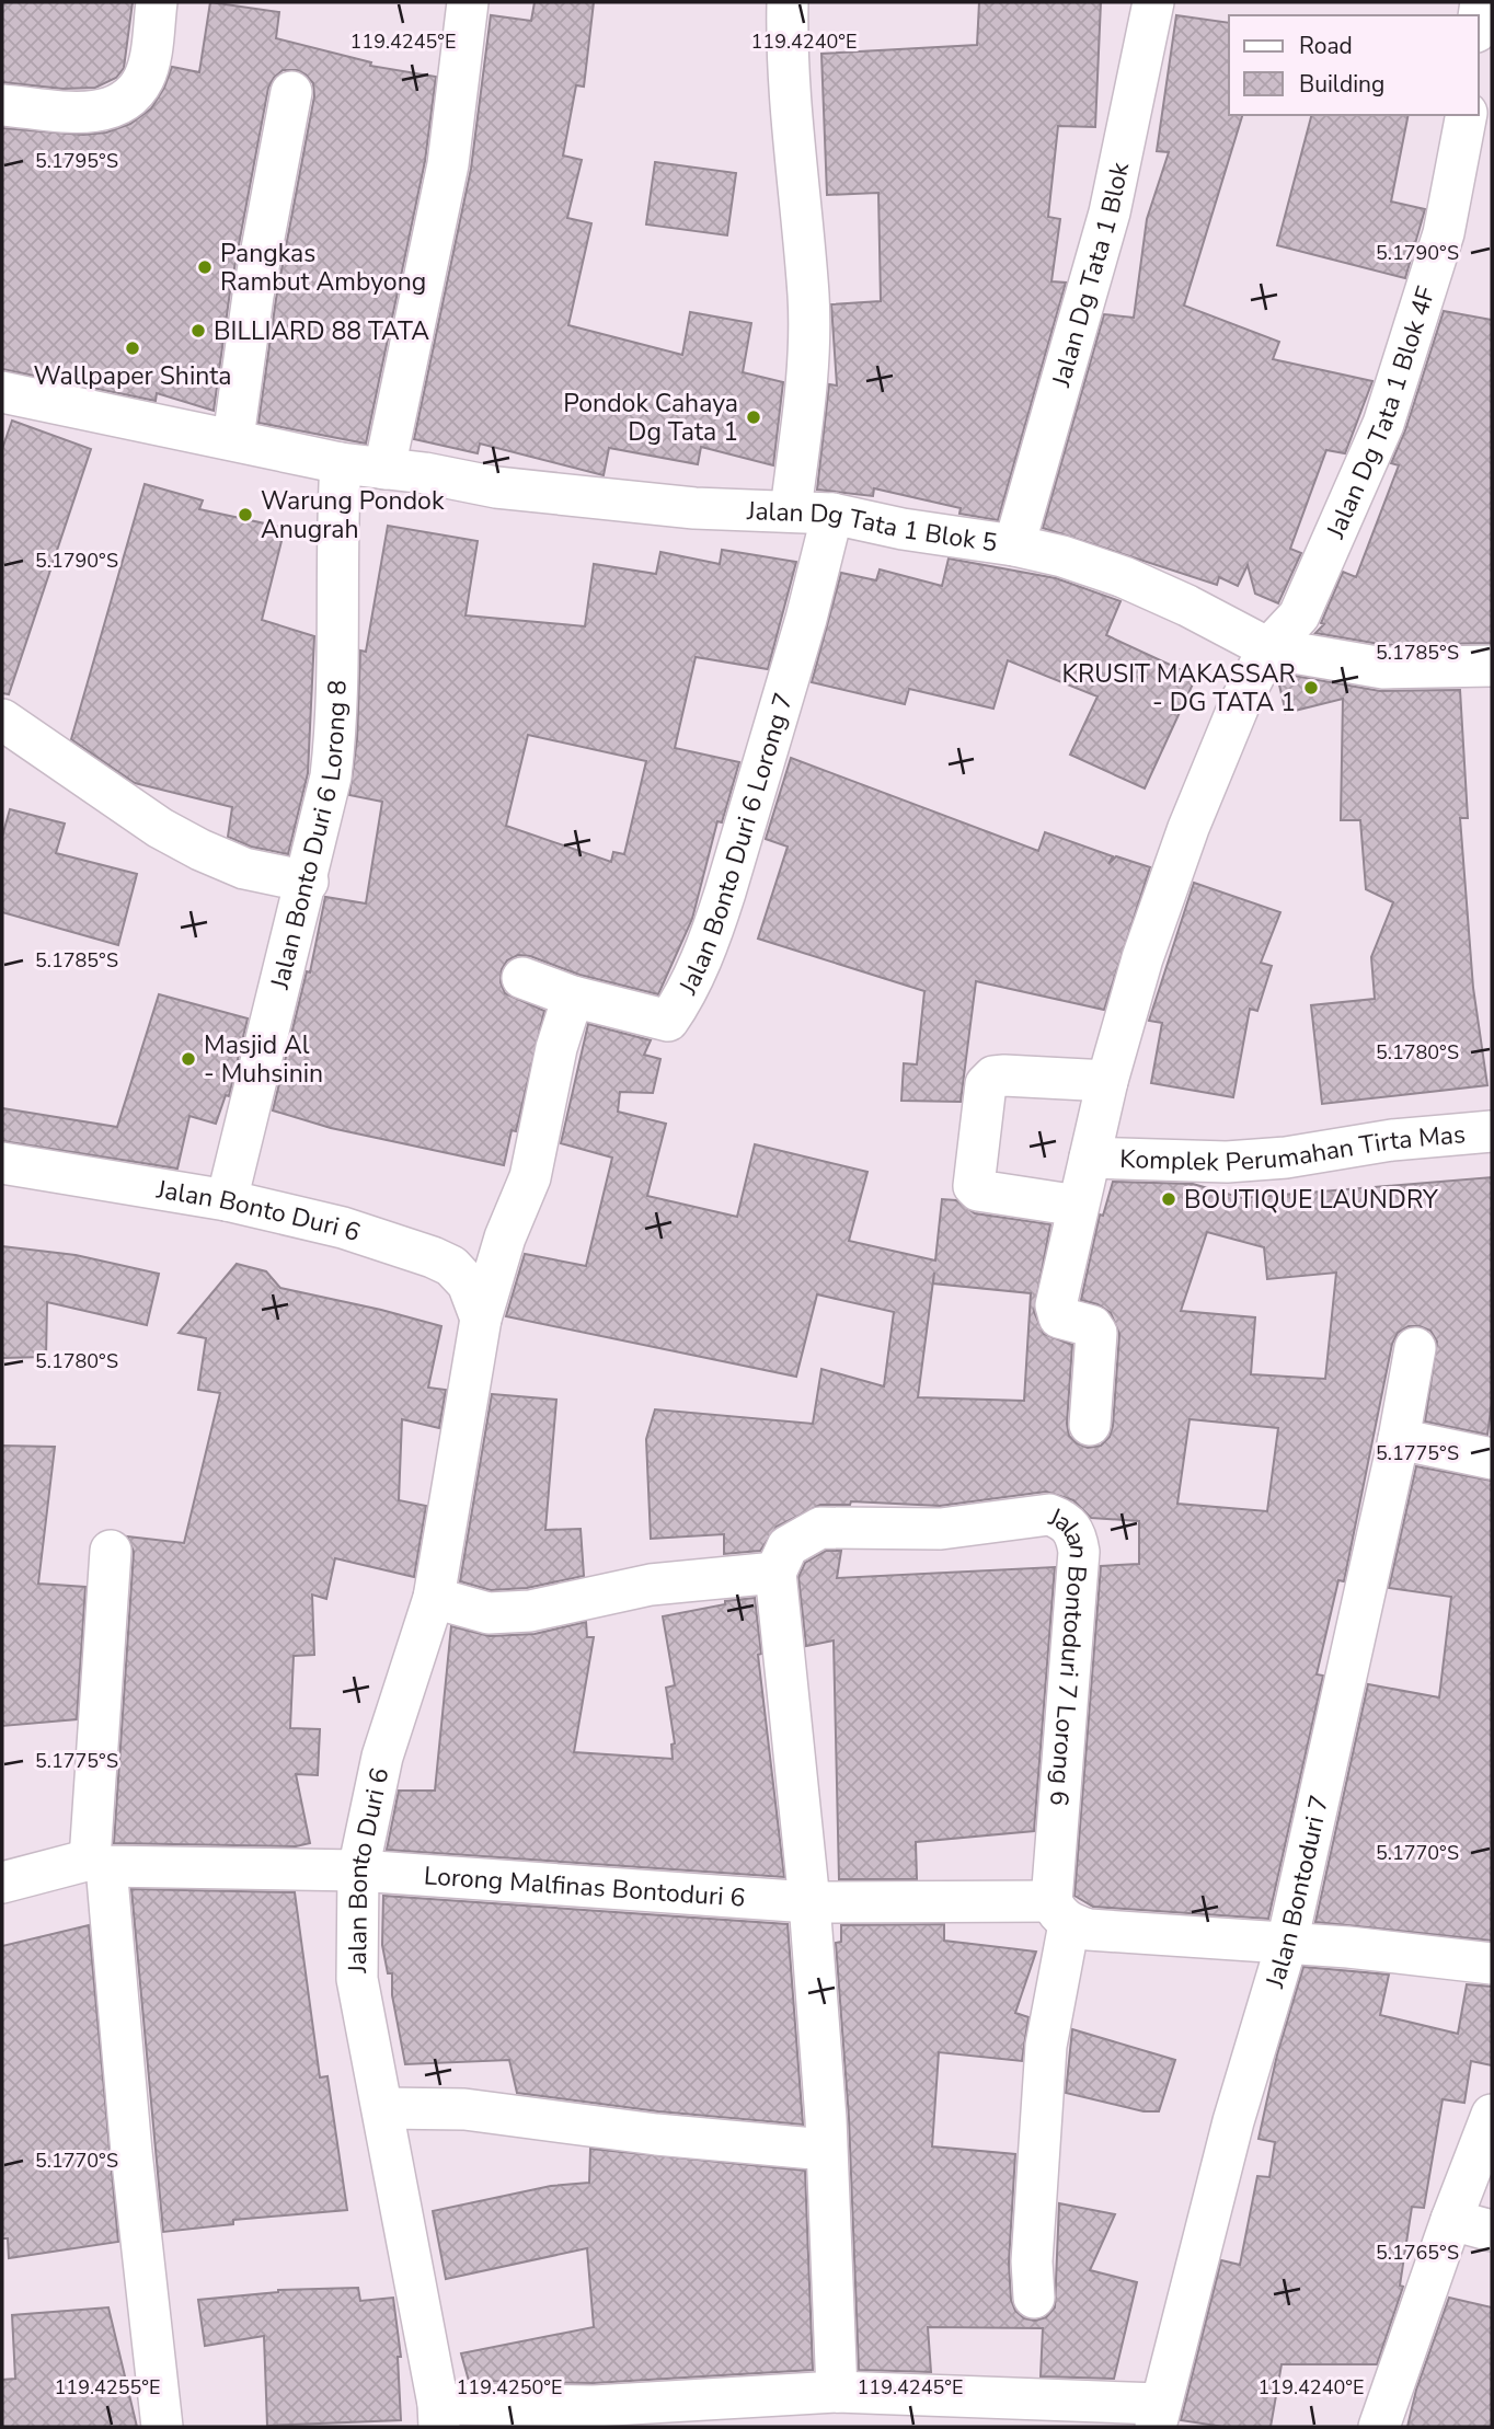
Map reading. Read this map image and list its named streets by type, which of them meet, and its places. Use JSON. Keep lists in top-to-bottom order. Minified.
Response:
{"streets":{"street":["Jalan Dg Tata 1 Blok","Jalan Dg Tata 1 Blok 4F","Jalan Dg Tata 1 Blok 5","Jalan Bonto Duri 6 Lorong 8","Jalan Bonto Duri 6 Lorong 7","Komplek Perumahan Tirta Mas","Jalan Bonto Duri 6","Jalan Bontoduri 7 Lorong 6","Lorong Malfinas Bontoduri 6","Jalan Bontoduri 7"]},"crossings":[["Jalan Dg Tata 1 Blok","Jalan Dg Tata 1 Blok 5"],["Jalan Dg Tata 1 Blok 4F","Jalan Dg Tata 1 Blok 5"],["Jalan Dg Tata 1 Blok 4F","Komplek Perumahan Tirta Mas"],["Jalan Dg Tata 1 Blok 5","Jalan Bonto Duri 6 Lorong 8"],["Jalan Dg Tata 1 Blok 5","Jalan Bonto Duri 6 Lorong 7"],["Jalan Dg Tata 1 Blok 5","Komplek Perumahan Tirta Mas"],["Jalan Bonto Duri 6 Lorong 8","Jalan Bonto Duri 6"],["Jalan Bonto Duri 6 Lorong 7","Jalan Bonto Duri 6"],["Jalan Bonto Duri 6","Lorong Malfinas Bontoduri 6"],["Jalan Bontoduri 7 Lorong 6","Lorong Malfinas Bontoduri 6"],["Lorong Malfinas Bontoduri 6","Jalan Bontoduri 7"]],"places":["Pangkas Rambut Ambyong","BILLIARD 88 TATA","Wallpaper Shinta","Pondok Cahaya Dg Tata 1","Warung Pondok Anugrah","KRUSIT MAKASSAR - DG TATA 1","Masjid Al - Muhsinin","BOUTIQUE LAUNDRY"],"legend":["Road","Building"],"coordinates":["119.4245°E","119.4240°E","5.1795°S","5.1790°S","5.1785°S","5.1780°S","5.1775°S","5.1770°S","5.1765°S","119.4255°E","119.4250°E"]}
